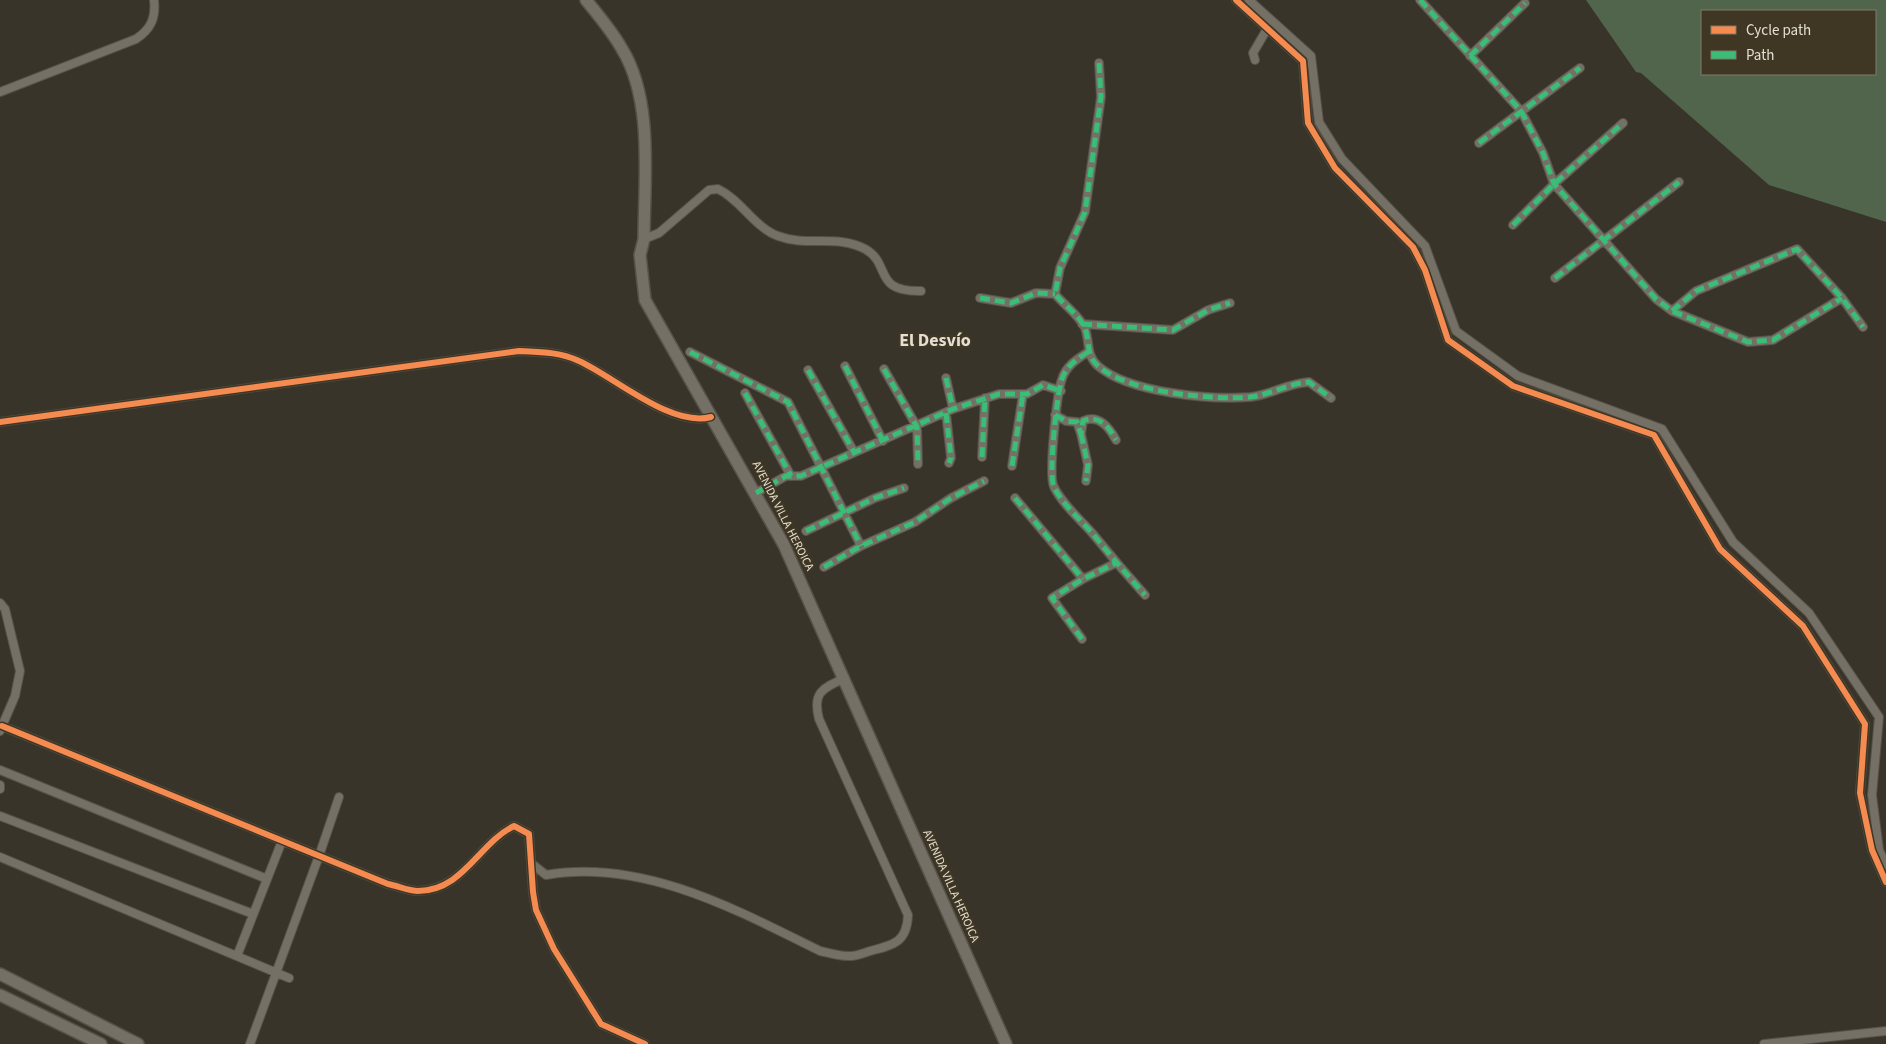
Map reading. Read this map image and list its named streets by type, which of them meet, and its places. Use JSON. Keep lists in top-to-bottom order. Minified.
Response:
{"streets":{"main road":["AVENIDA VILLA HEROICA"]},"districts":["El Desvío"],"legend":["Cycle path","Path"]}
